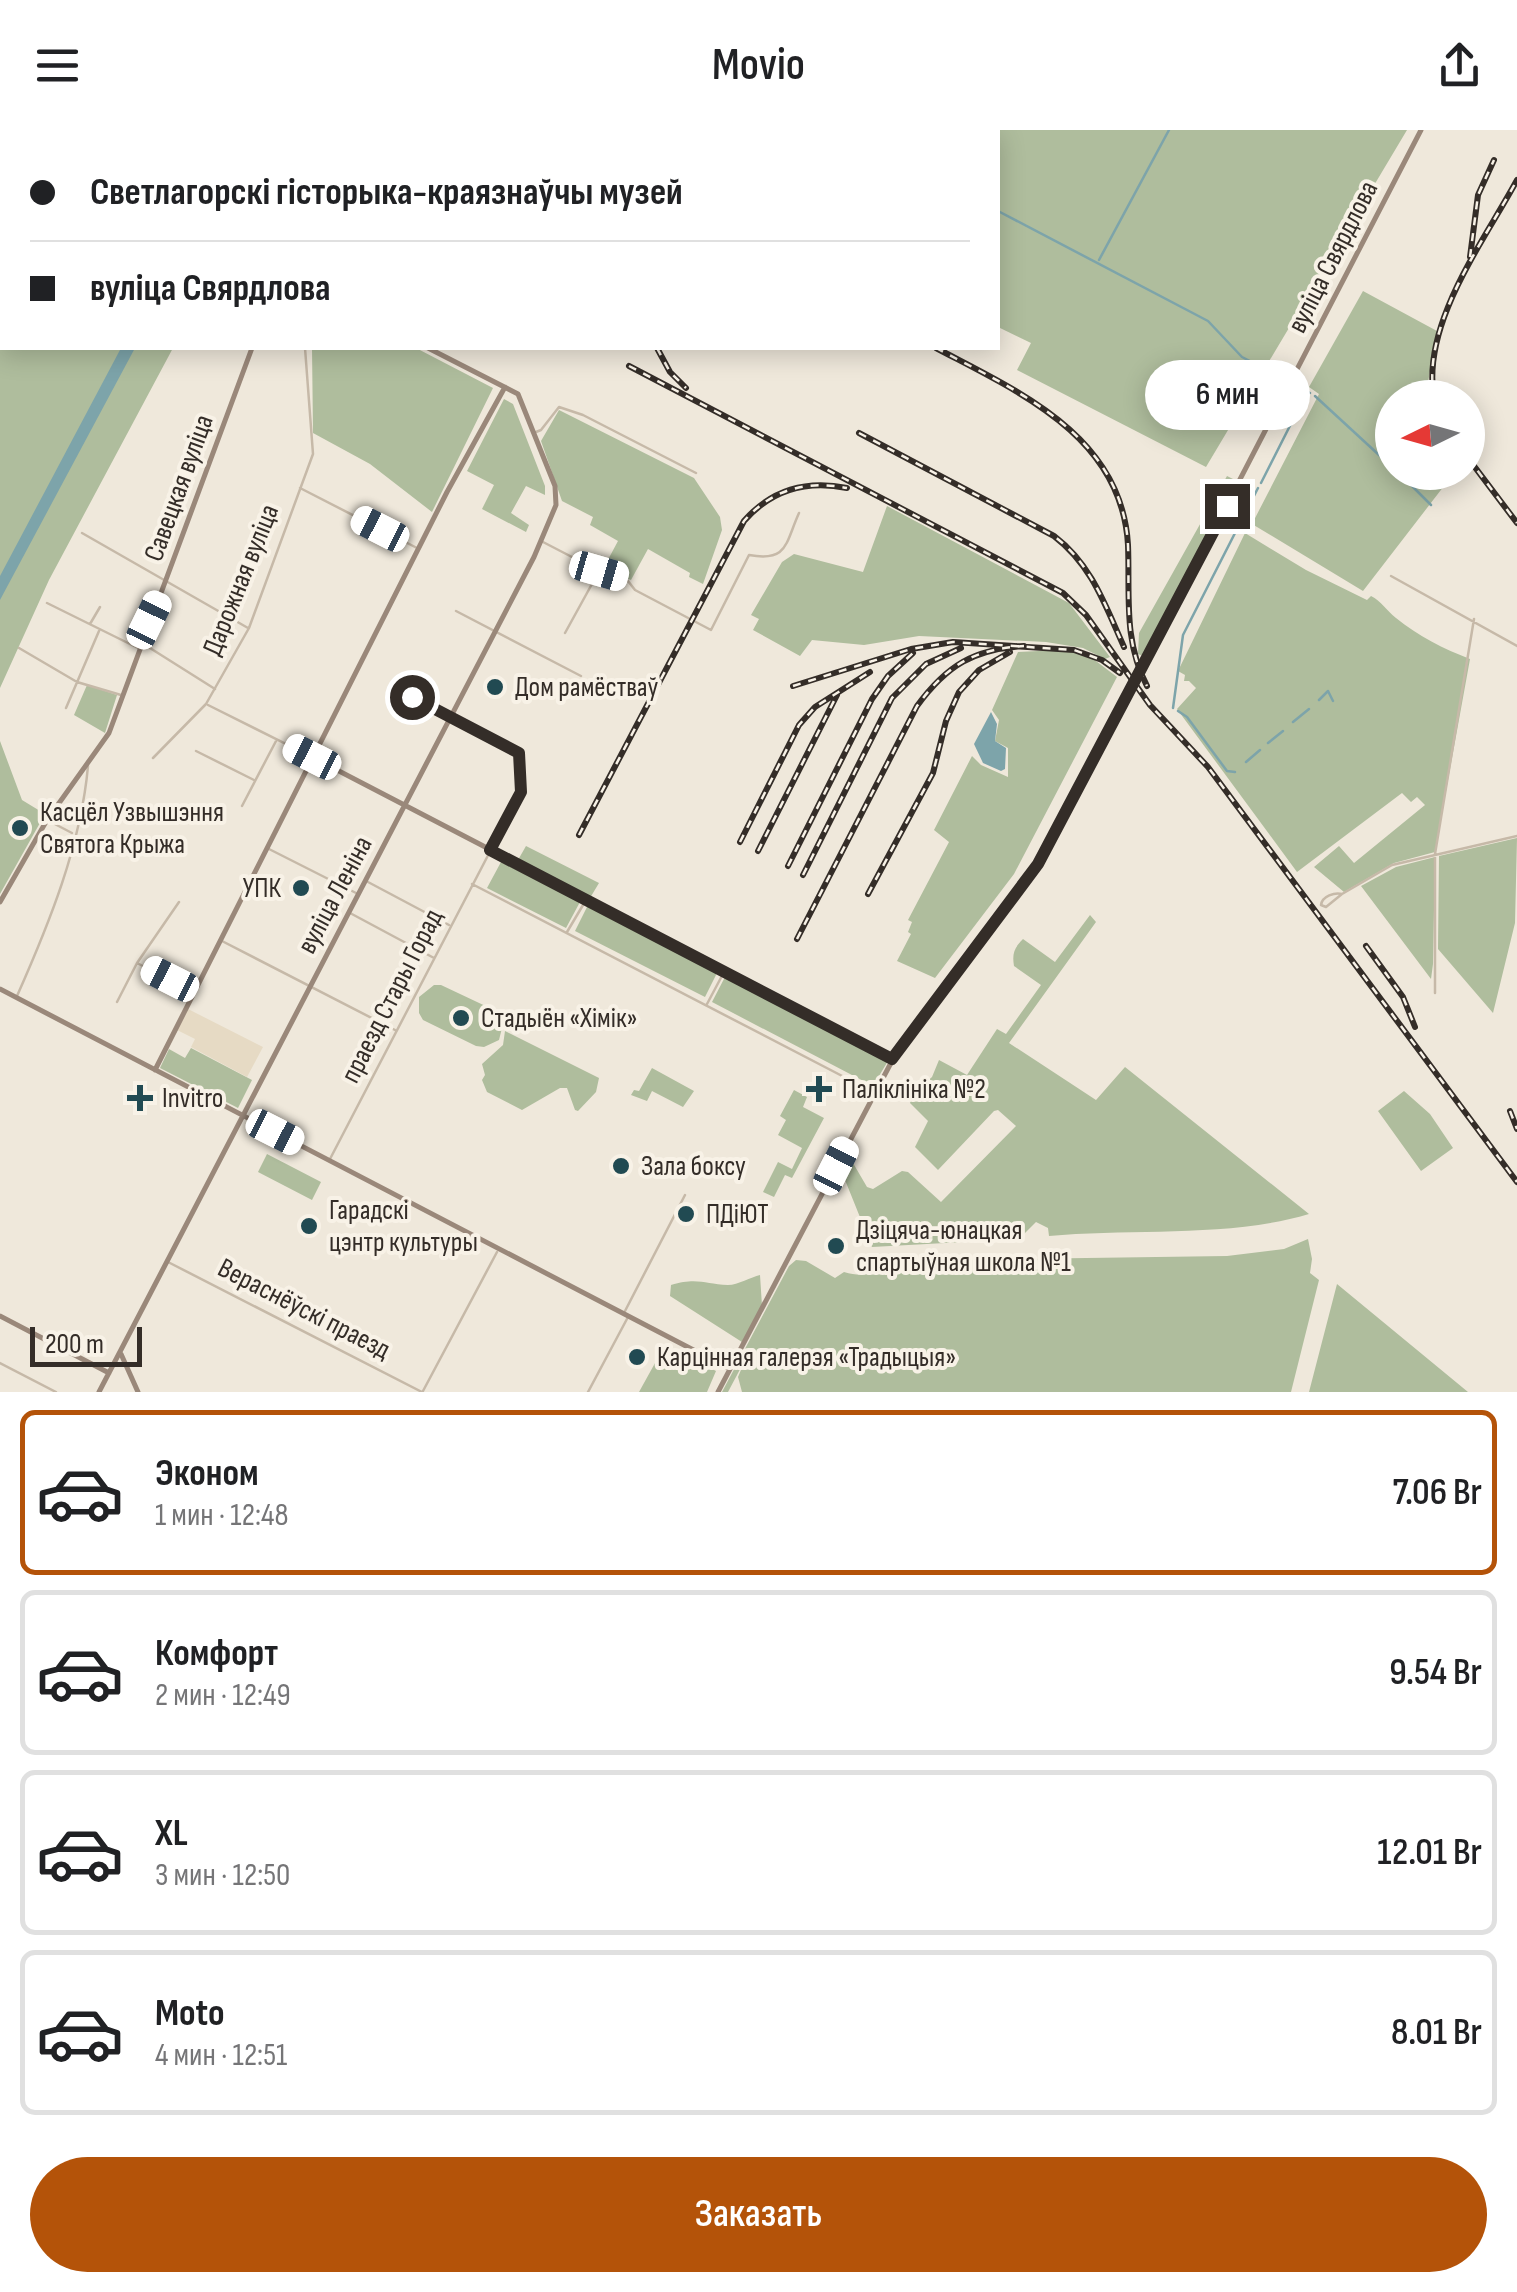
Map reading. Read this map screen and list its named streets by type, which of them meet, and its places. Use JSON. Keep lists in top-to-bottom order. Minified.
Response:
{"streets":{"street":["вуліца Свярдлова","Савецкая вуліца","Дарожная вуліца","вуліца Леніна","праезд Стары Горад","Вераснёўскі праезд"]},"crossings":[["вуліца Леніна","праезд Стары Горад"],["вуліца Леніна","Вераснёўскі праезд"]],"places":{"other":["Дом рамёстваў","Касцёл Узвышэння Святога Крыжа","УПК","Стадыён «Хімік»","Зала боксу","ПДіЮТ","Гарадскі цэнтр культуры","Дзіцяча-юнацкая спартыўная школа №1","Карцінная галерэя «Традыцыя»"],"health":["Паліклініка №2","Invitro"]},"scale_bar":"200 m","north":"left","page":{"header":"Movio","banner":["Светлагорскі гісторыка-краязнаўчы музей","вуліца Свярдлова"],"bubble":"6 мин","scale":"200 m","list":[{"name":"Эконом","note":"1 мин · 12:48","value":"7.06 Br"},{"name":"Комфорт","note":"2 мин · 12:49","value":"9.54 Br"},{"name":"XL","note":"3 мин · 12:50","value":"12.01 Br"},{"name":"Moto","note":"4 мин · 12:51","value":"8.01 Br"}],"buttons":"Заказать"}}
